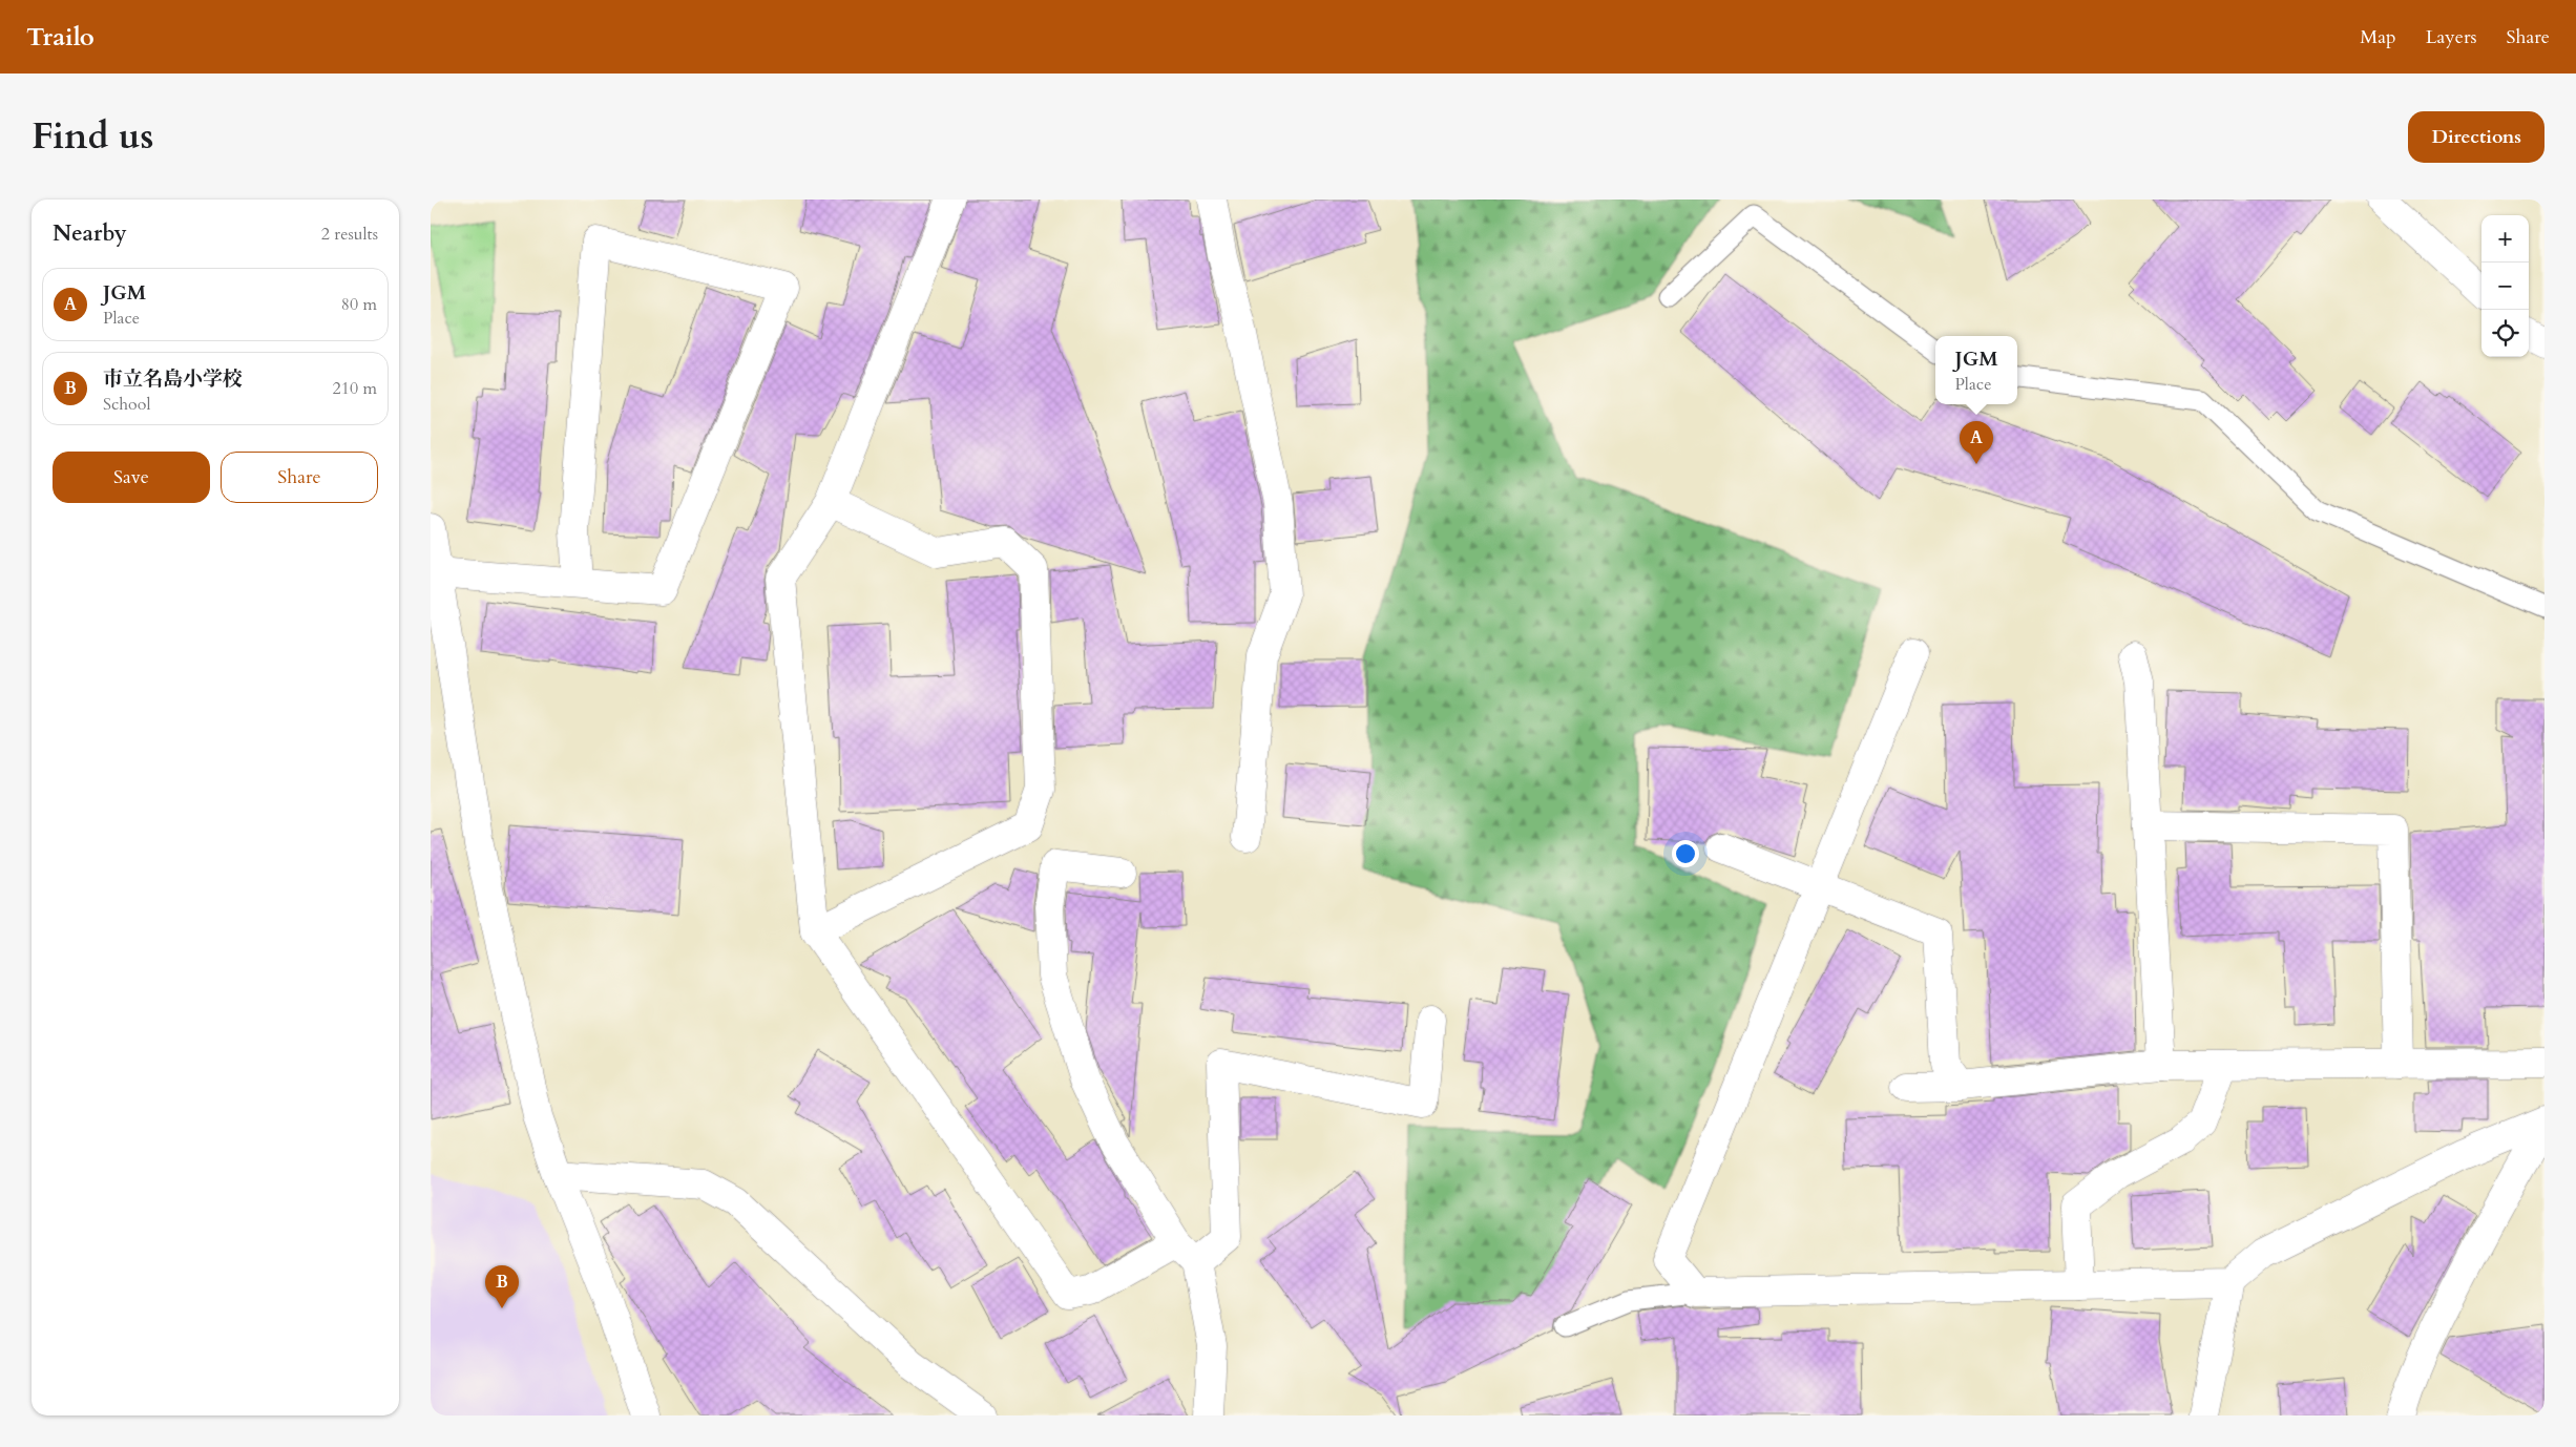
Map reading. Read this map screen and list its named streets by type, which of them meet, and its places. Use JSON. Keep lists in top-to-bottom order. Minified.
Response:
{"page":{"header":"Trailo","nav":["Map","Layers","Share"],"title":"Find us","buttons":["Directions",["Save","Share"]],"heading":["Nearby","2 results"],"map_buttons":["+","−"],"list":[{"mark":"A","name":"JGM","note":"Place","value":"80 m"},{"mark":"B","name":"市立名島小学校","note":"School","value":"210 m"}],"popup":["JGM","Place"],"pins":["A","B"]}}
